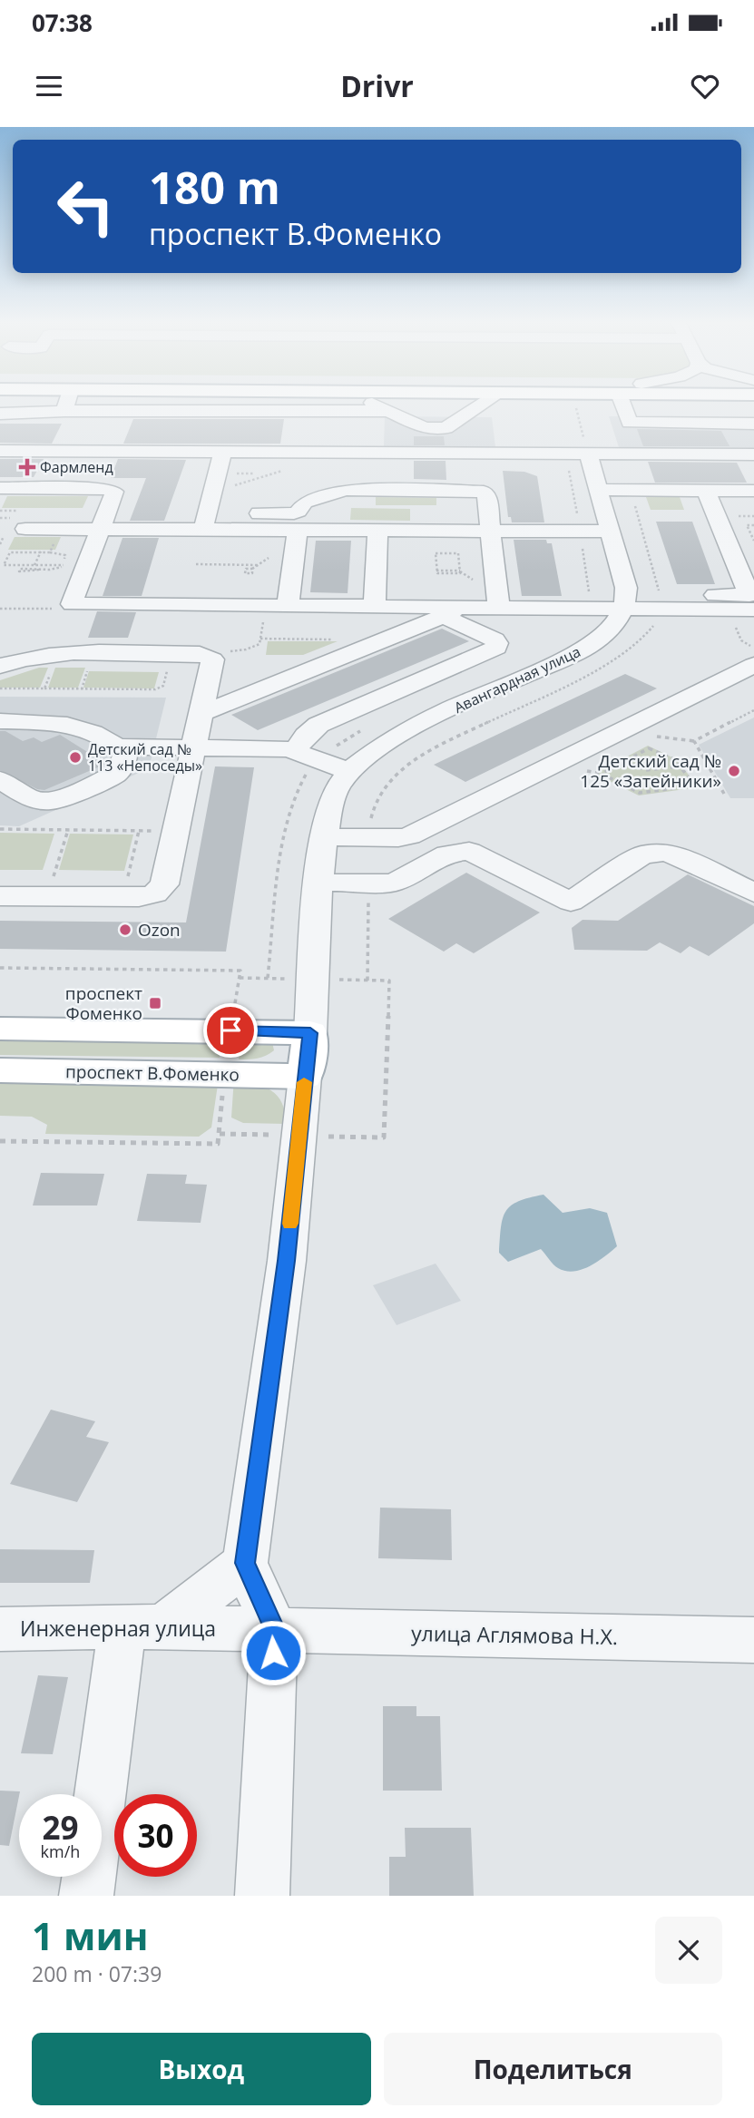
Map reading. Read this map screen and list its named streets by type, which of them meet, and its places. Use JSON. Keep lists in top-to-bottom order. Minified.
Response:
{"streets":{"main road":["проспект В.Фоменко"],"street":["Авангардная улица","Инженерная улица","улица Аглямова Н.Х."]},"crossings":[["Инженерная улица","улица Аглямова Н.Х."]],"places":{"health":["Фармленд"],"other":["Детский сад № 113 «Непоседы»","Детский сад № 125 «Затейники»","Ozon"],"transit":["проспект Фоменко"]},"page":{"status":"07:38","header":"Drivr","turn":["180 m","проспект В.Фоменко"],"speed":"29 km/h","limit":"30","heading":["1 мин","200 m · 07:39"],"buttons":["Выход","Поделиться"]}}
